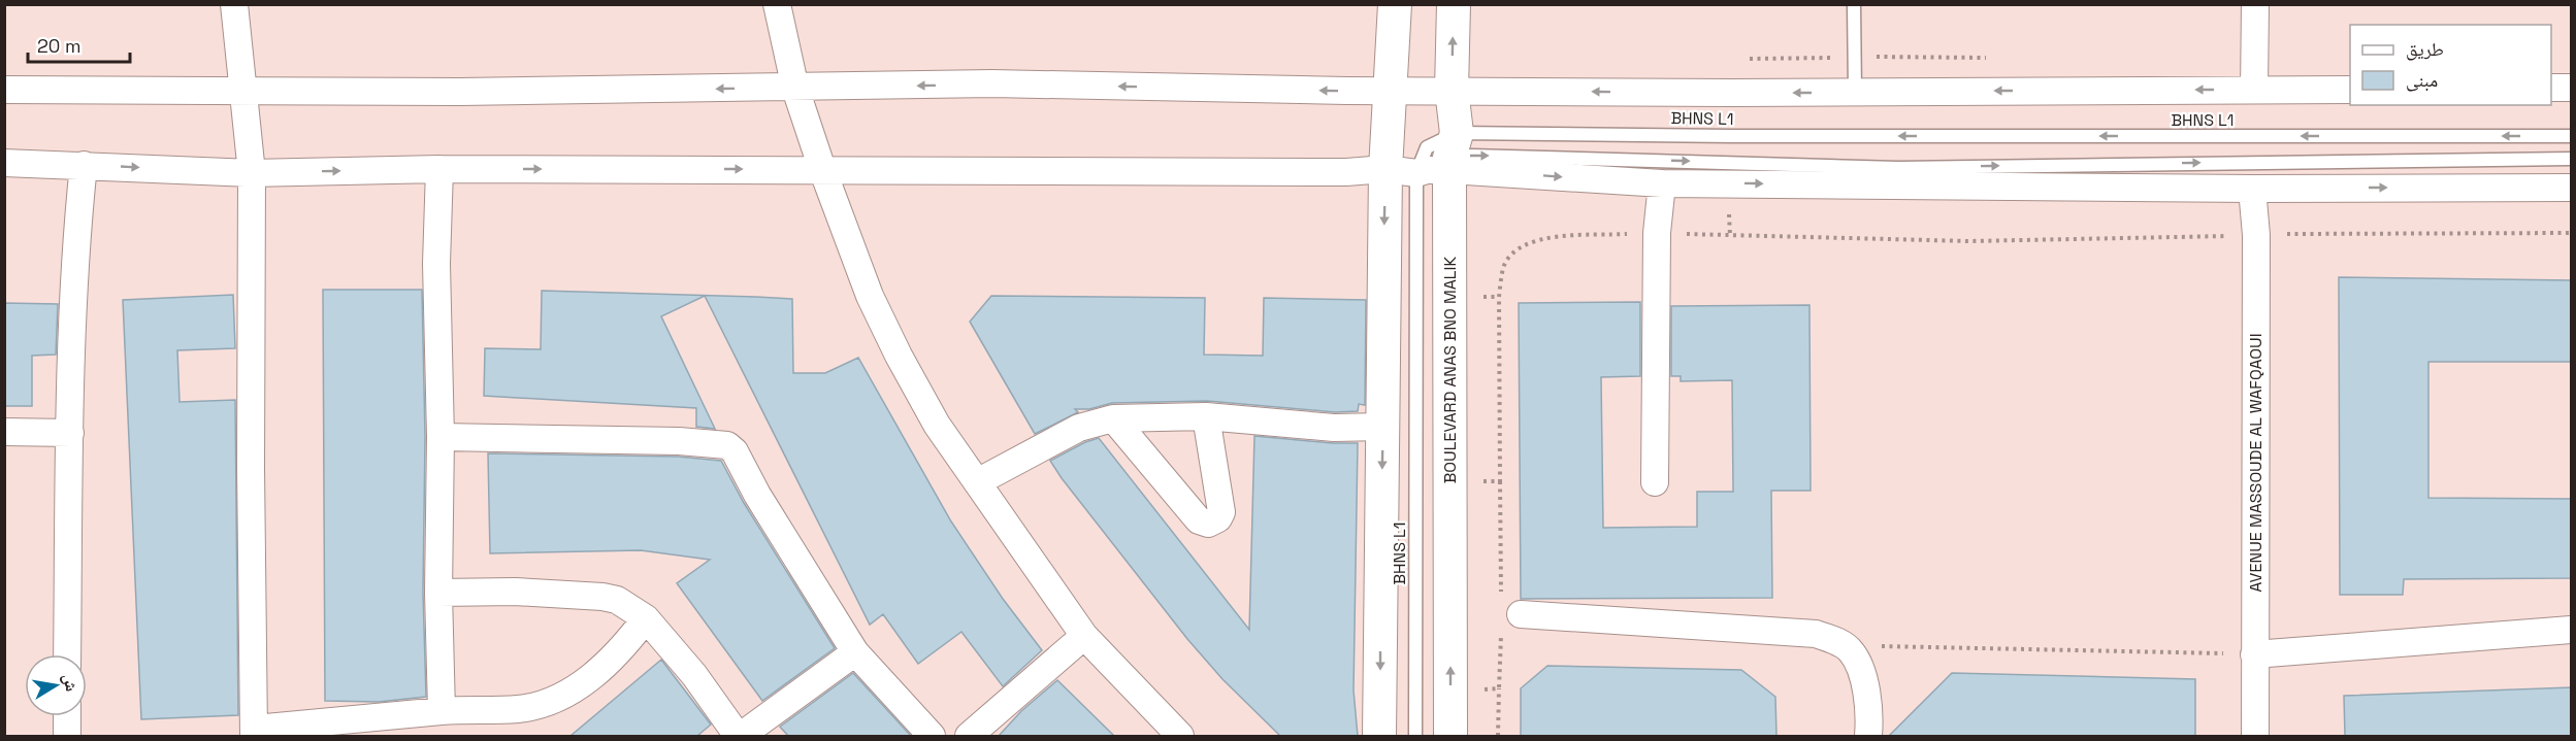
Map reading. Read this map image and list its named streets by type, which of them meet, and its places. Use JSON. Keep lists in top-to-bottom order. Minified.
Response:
{"streets":{"street":["BOULEVARD ANAS BNO MALIK","AVENUE MASSOUDE AL WAFQAOUI"],"lane":["BHNS L1"]},"crossings":[["BHNS L1","BOULEVARD ANAS BNO MALIK"]],"legend":["طريق","مبنى"],"scale_bar":"20 m","north":"right"}
